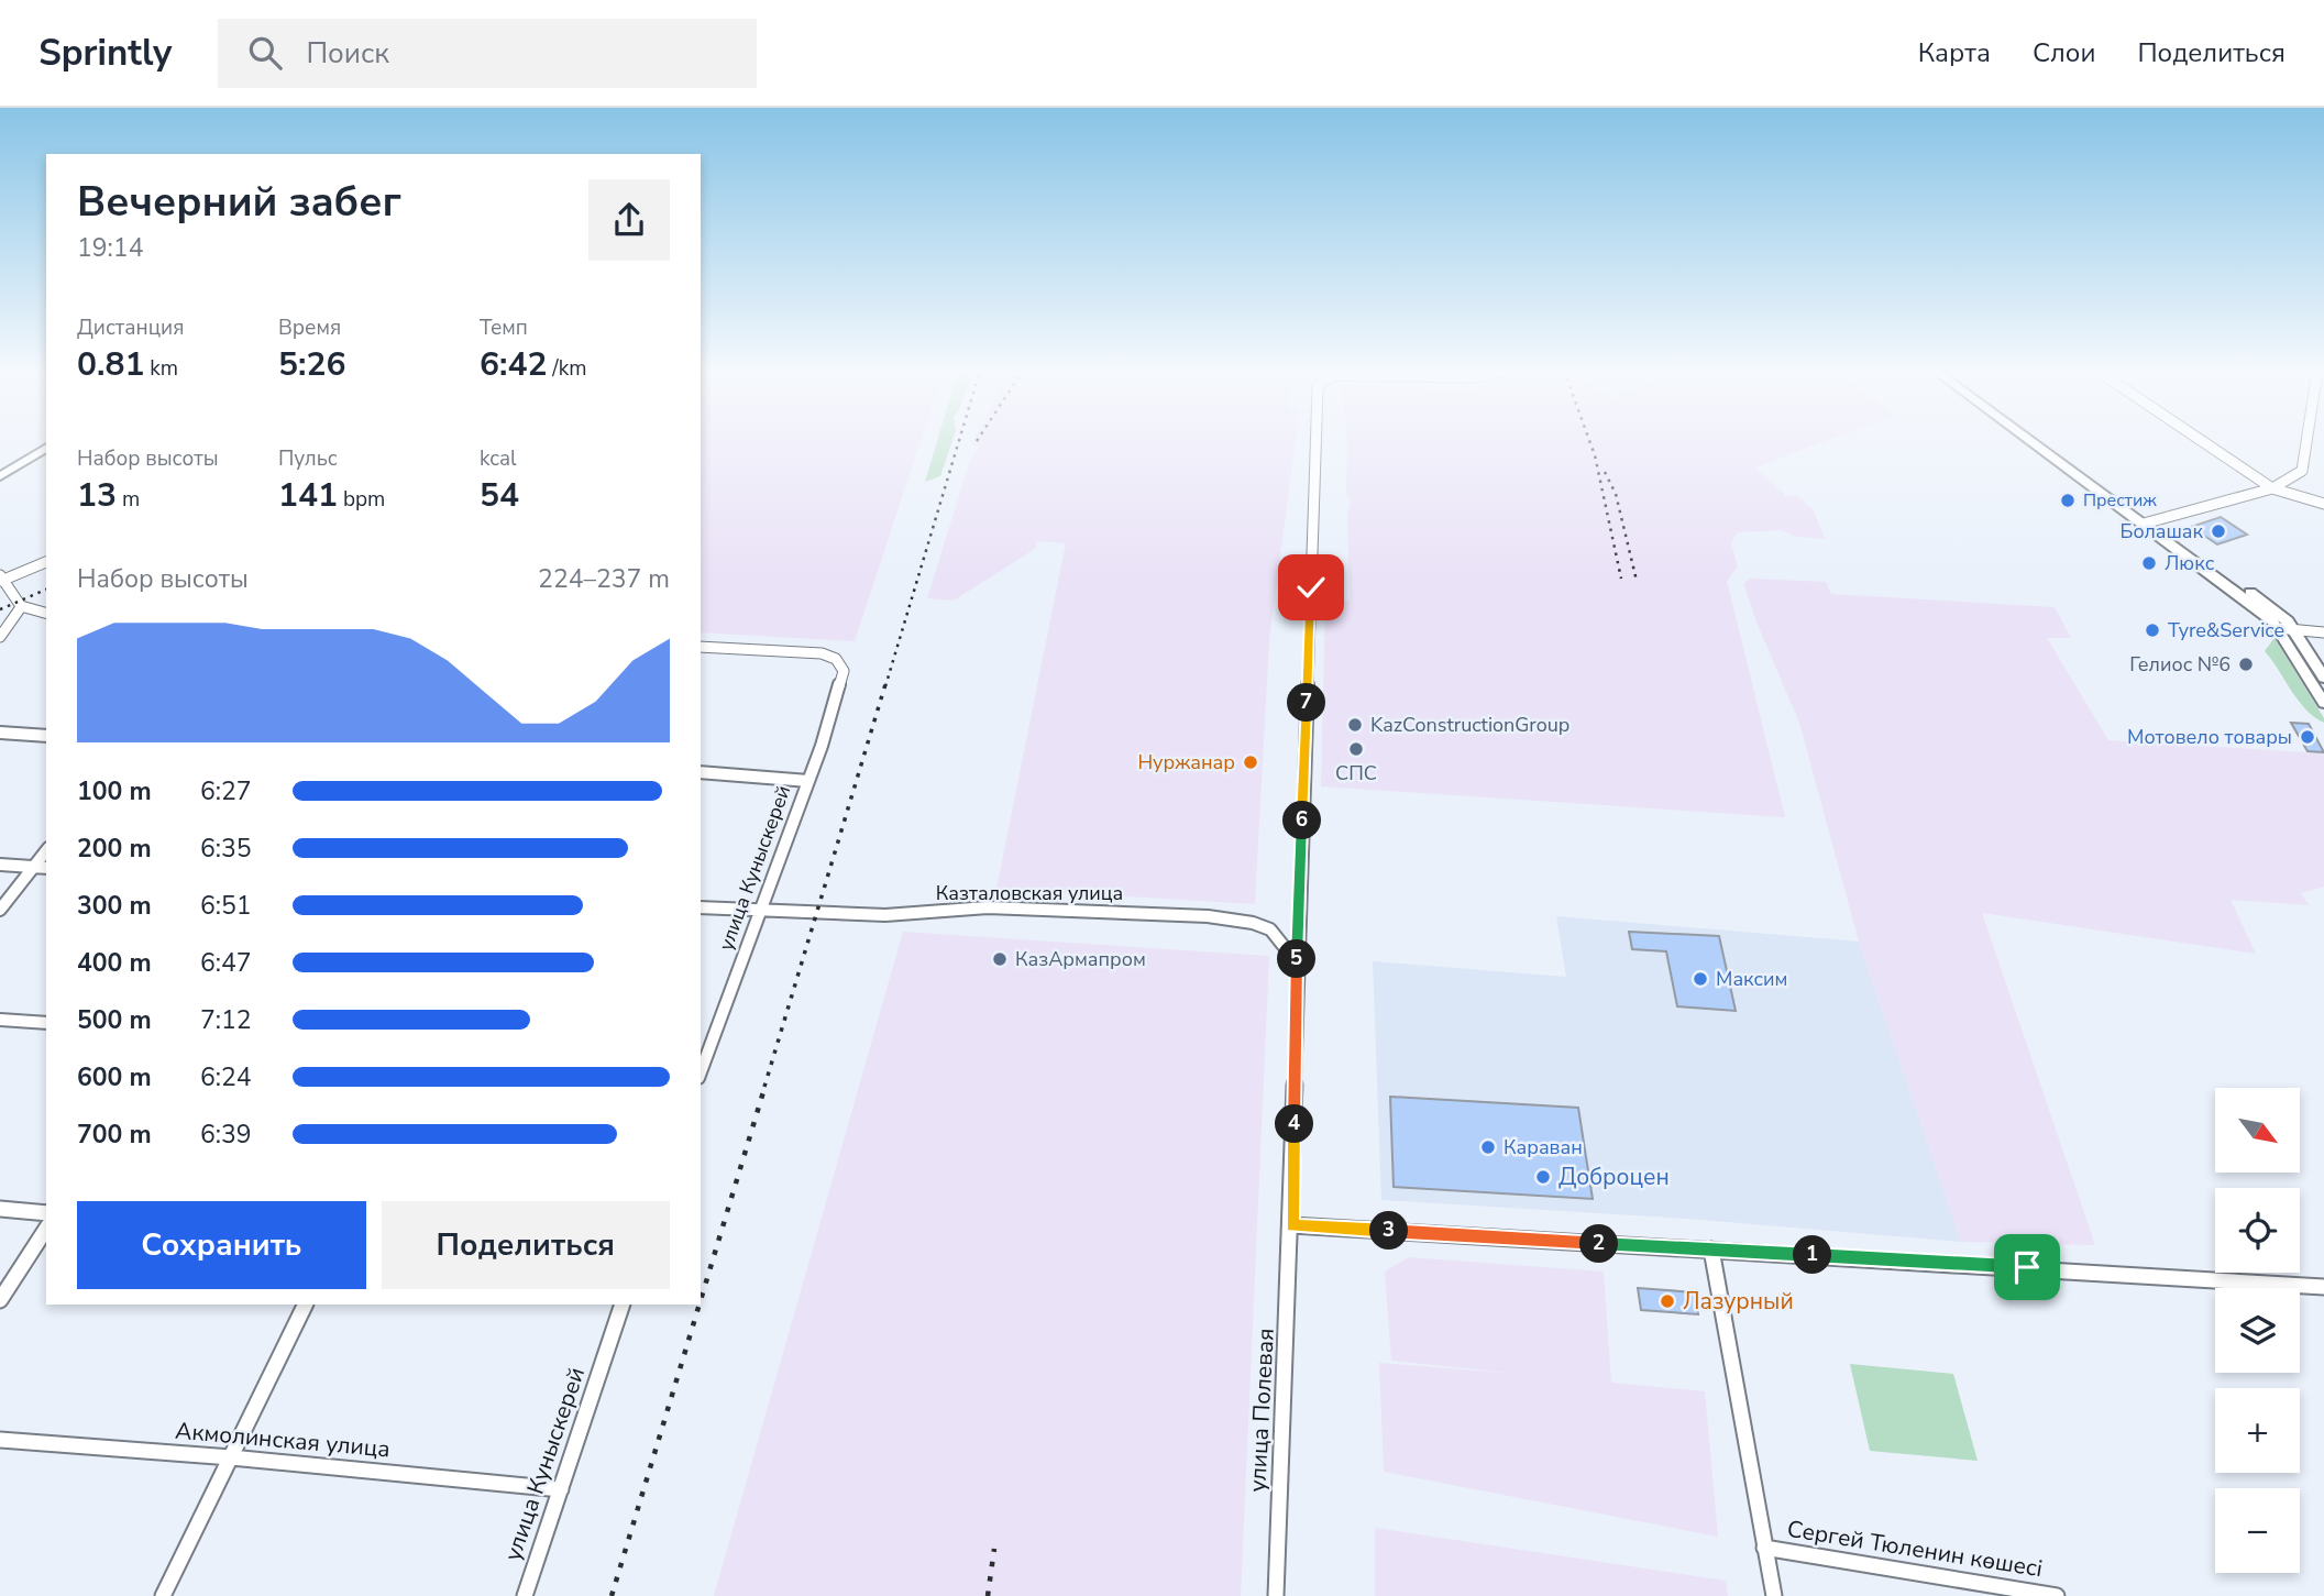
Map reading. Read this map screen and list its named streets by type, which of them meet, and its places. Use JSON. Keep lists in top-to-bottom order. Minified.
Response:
{"streets":{"street":["улица Куныскерей","Казталовская улица","улица Полевая","Акмолинская улица","Сергей Тюленин көшесі"]},"crossings":[["улица Куныскерей","Казталовская улица"],["улица Куныскерей","Акмолинская улица"],["Казталовская улица","улица Полевая"]],"places":["Престиж","Болашак","Люкс","Tyre&Service","Гелиос №6","KazConstructionGroup","Мотовело товары","СПС","Нуржанар","КазАрмапром","Максим","Караван","Доброцен","Лазурный"],"north":"bottom right","page":{"header":"Sprintly","search":"Поиск","nav":["Карта","Слои","Поделиться"],"heading":["Вечерний забег","19:14"],"stats":[["Дистанция","0.81 km"],["Время","5:26"],["Темп","6:42 /km"],["Набор высоты","13 m"],["Пульс","141 bpm"],["kcal","54"]],"chart":["Набор высоты","224–237 m"],"pins":["7","6","5","4","3","2","1"],"list":[{"name":"100 m","note":"6:27"},{"name":"200 m","note":"6:35"},{"name":"300 m","note":"6:51"},{"name":"400 m","note":"6:47"},{"name":"500 m","note":"7:12"},{"name":"600 m","note":"6:24"},{"name":"700 m","note":"6:39"}],"map_buttons":["+","−"],"buttons":["Сохранить","Поделиться"]}}
